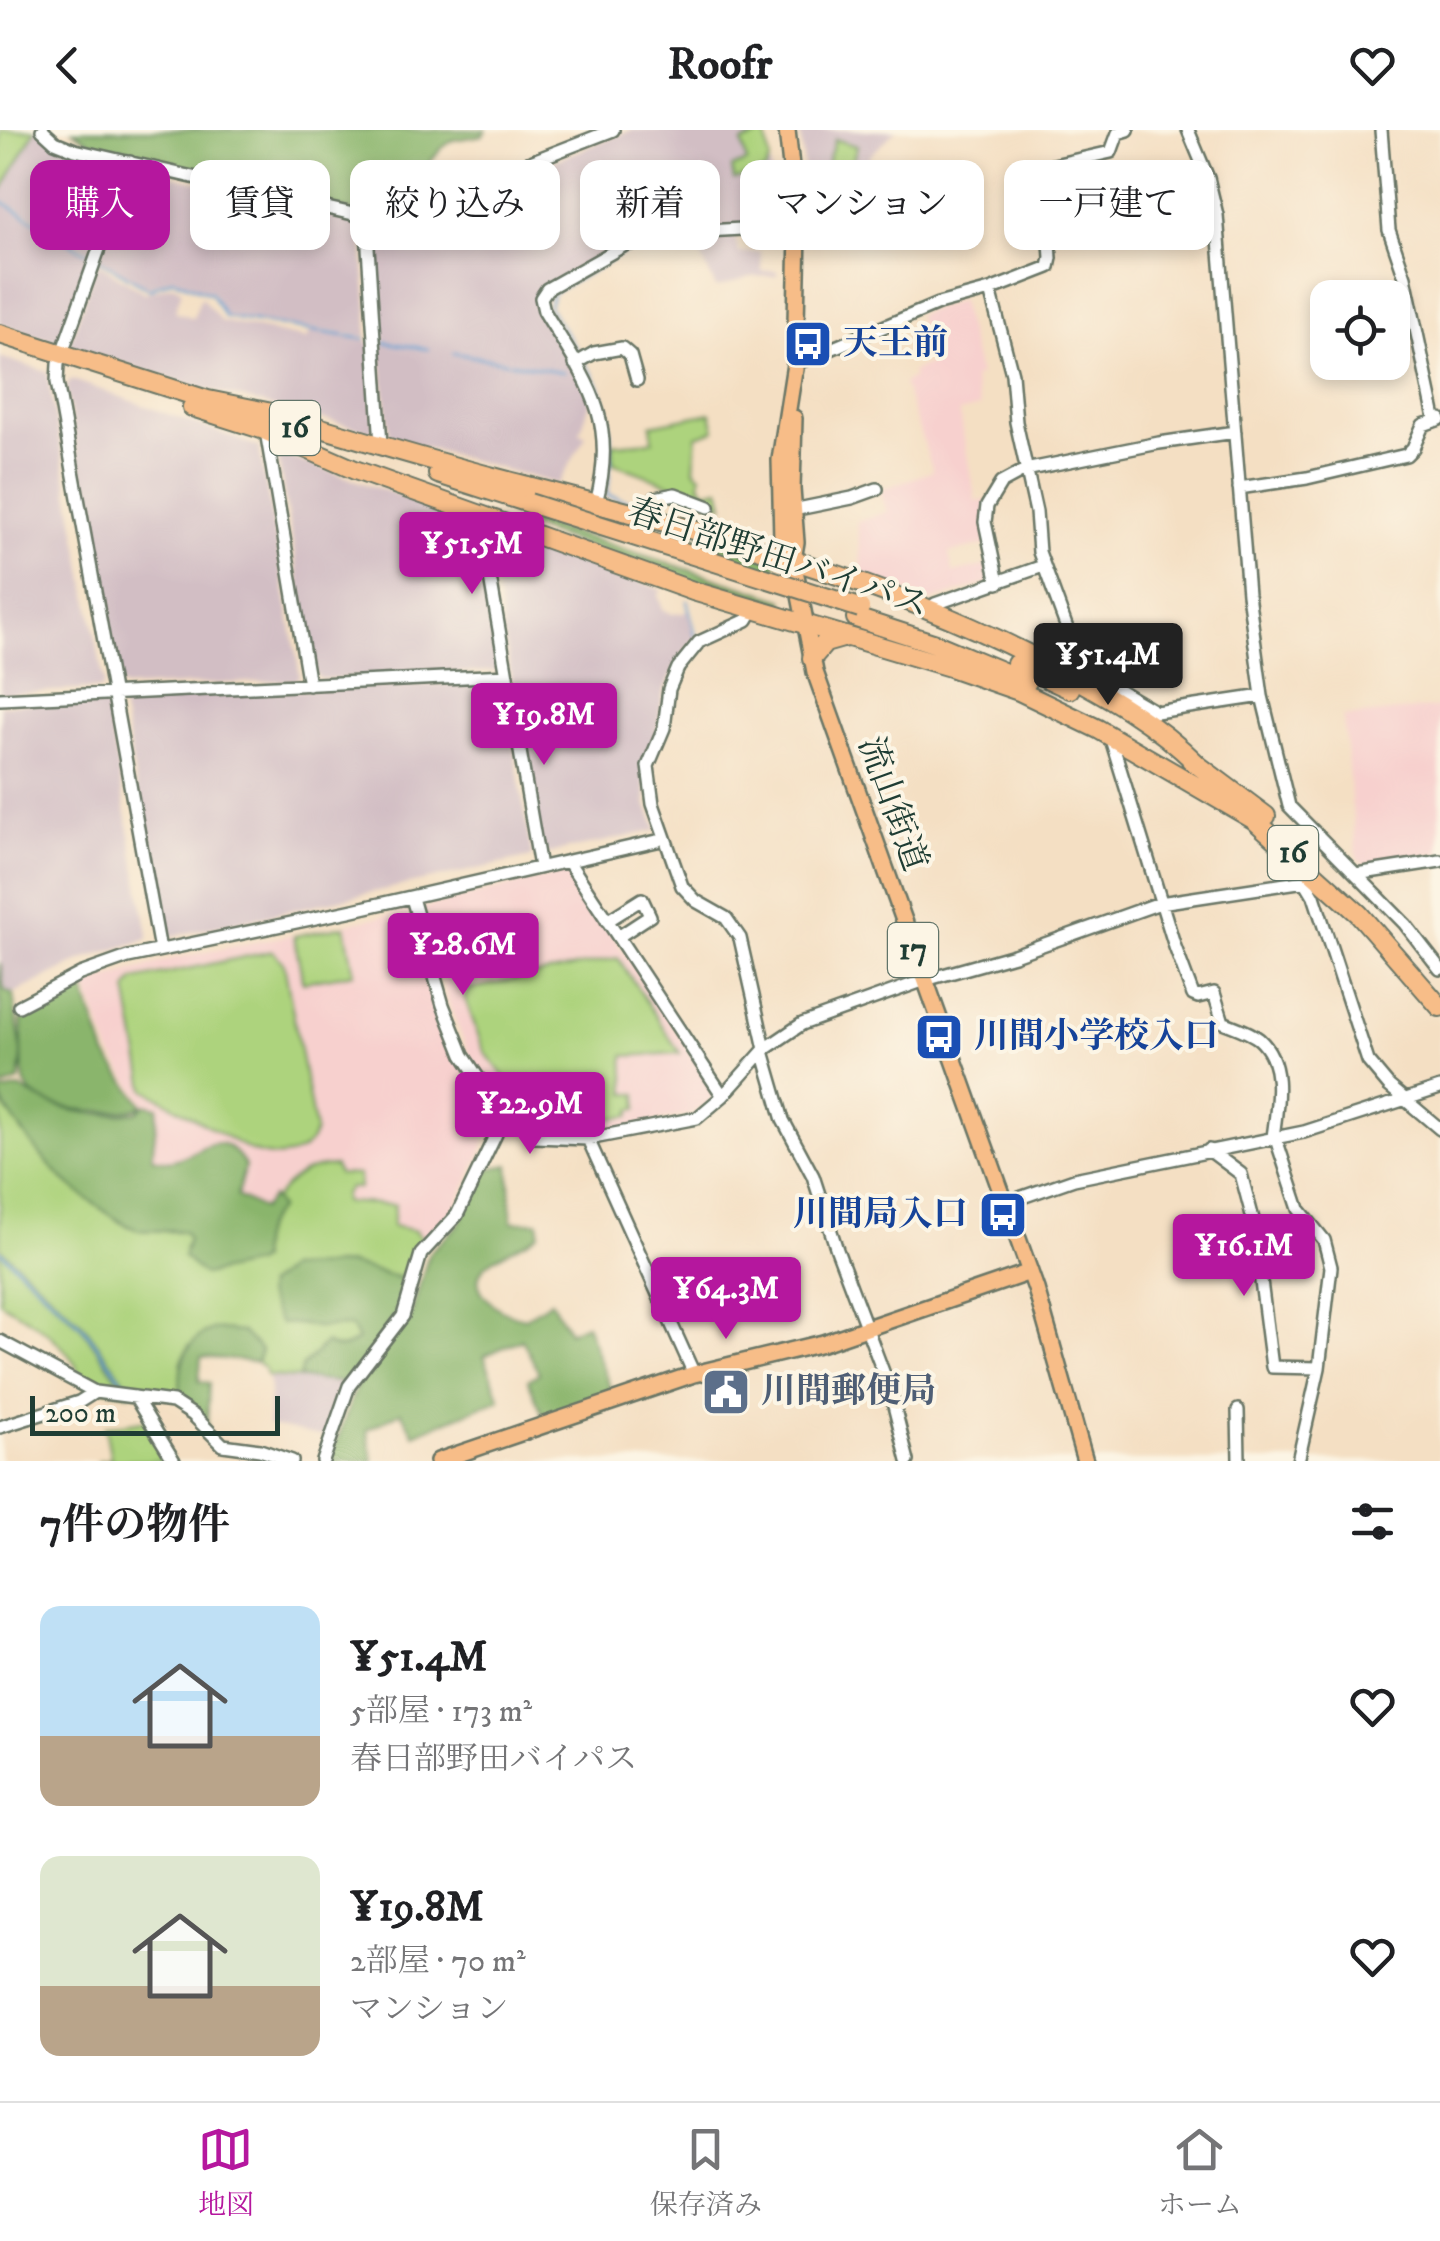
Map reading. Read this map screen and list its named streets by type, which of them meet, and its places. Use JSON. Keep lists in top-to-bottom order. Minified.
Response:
{"streets":{"highway":["16","春日部野田バイパス"],"main road":["流山街道","17"]},"crossings":[["16","春日部野田バイパス"],["16","流山街道"]],"places":{"bus stop":["天王前","川間小学校入口","川間局入口"],"public building":["川間郵便局"]},"scale_bar":"200 m","page":{"header":"Roofr","chip":["購入","賃貸","絞り込み","新着","マンション","一戸建て"],"price":["¥51.5M","¥51.4M","¥19.8M","¥28.6M","¥22.9M","¥16.1M","¥64.3M"],"scale":"200 m","heading":"7件の物件","list":[{"name":"¥51.4M","note":"5部屋 · 173 m² · 春日部野田バイパス"},{"name":"¥19.8M","note":"2部屋 · 70 m² · マンション"}],"tabs":["地図","保存済み","ホーム"]}}
